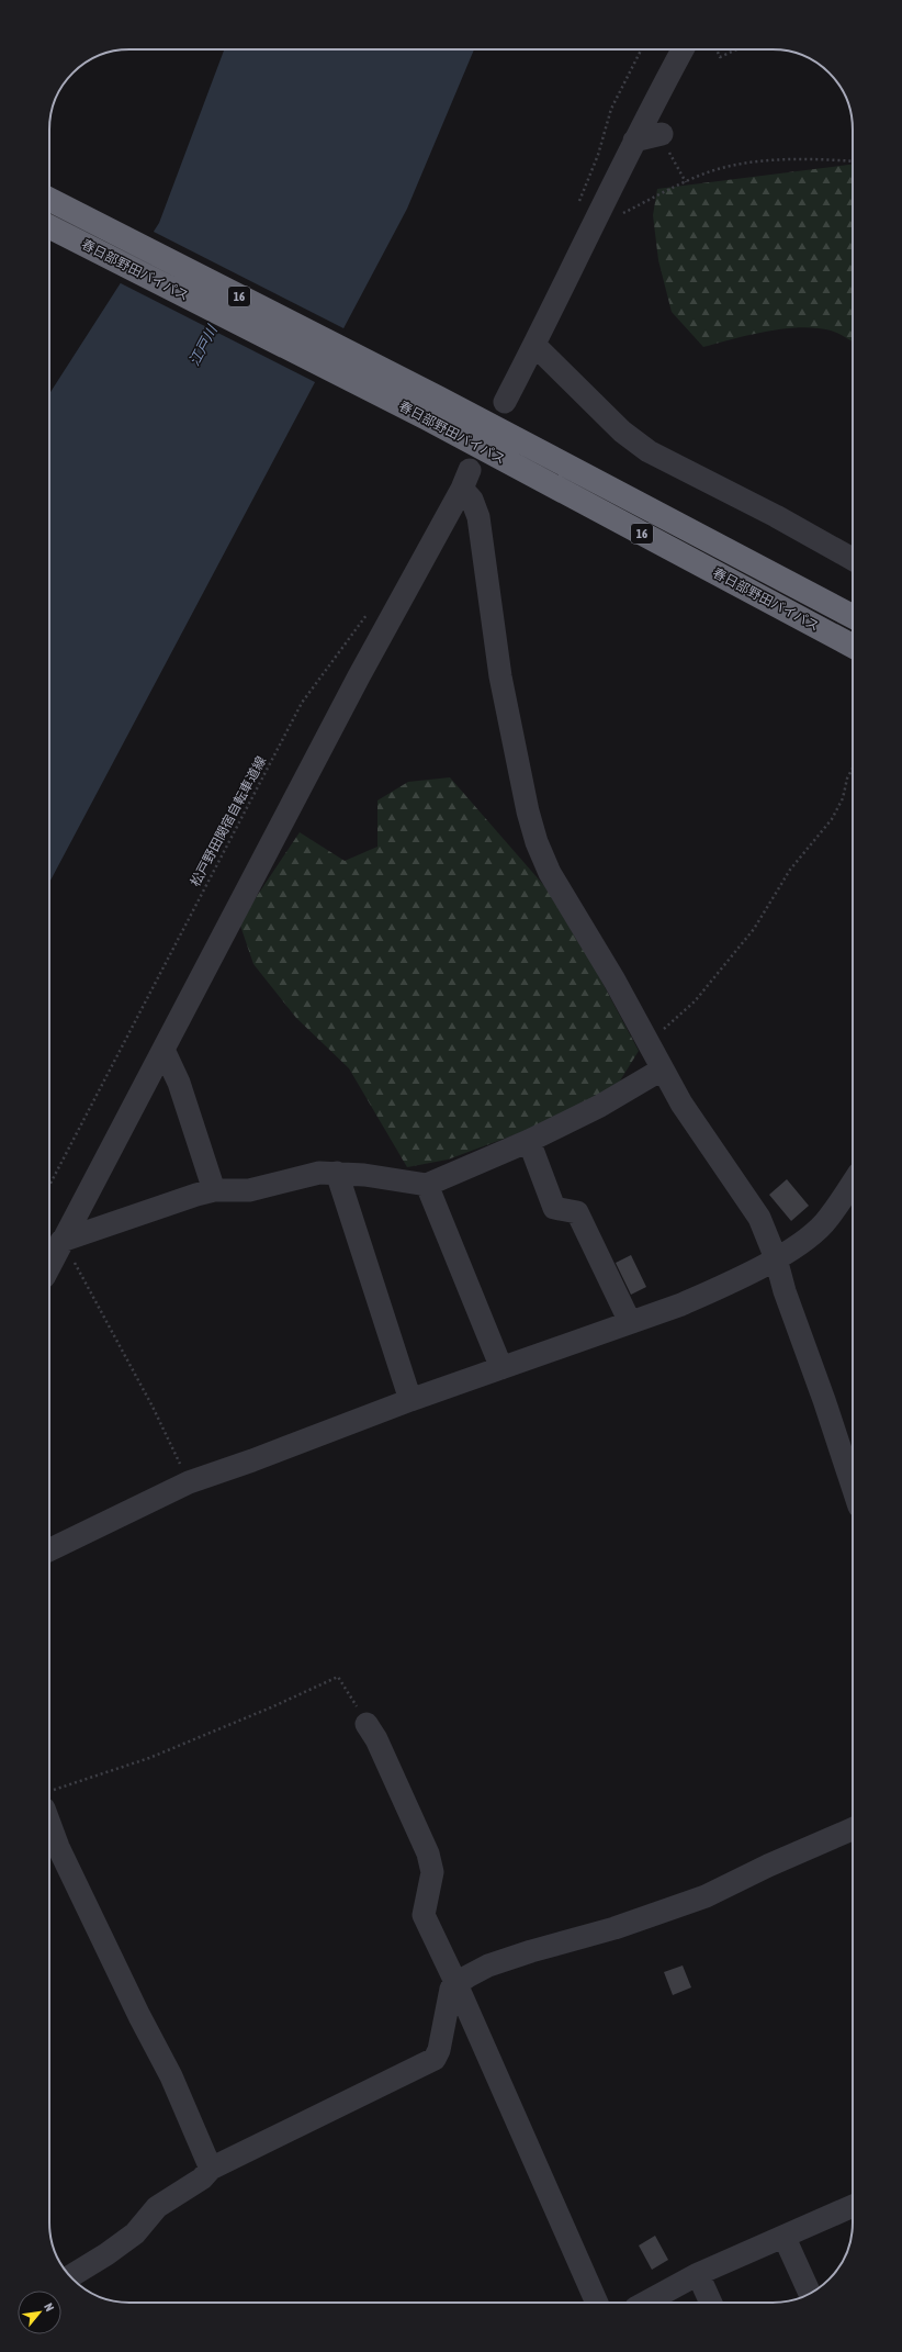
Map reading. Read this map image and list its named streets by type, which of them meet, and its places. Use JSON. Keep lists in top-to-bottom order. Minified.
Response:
{"streets":{"highway":["春日部野田バイパス","16"],"path":["松戸野田関宿自転車道線"]},"water":["江戸川"],"north":"top right"}
